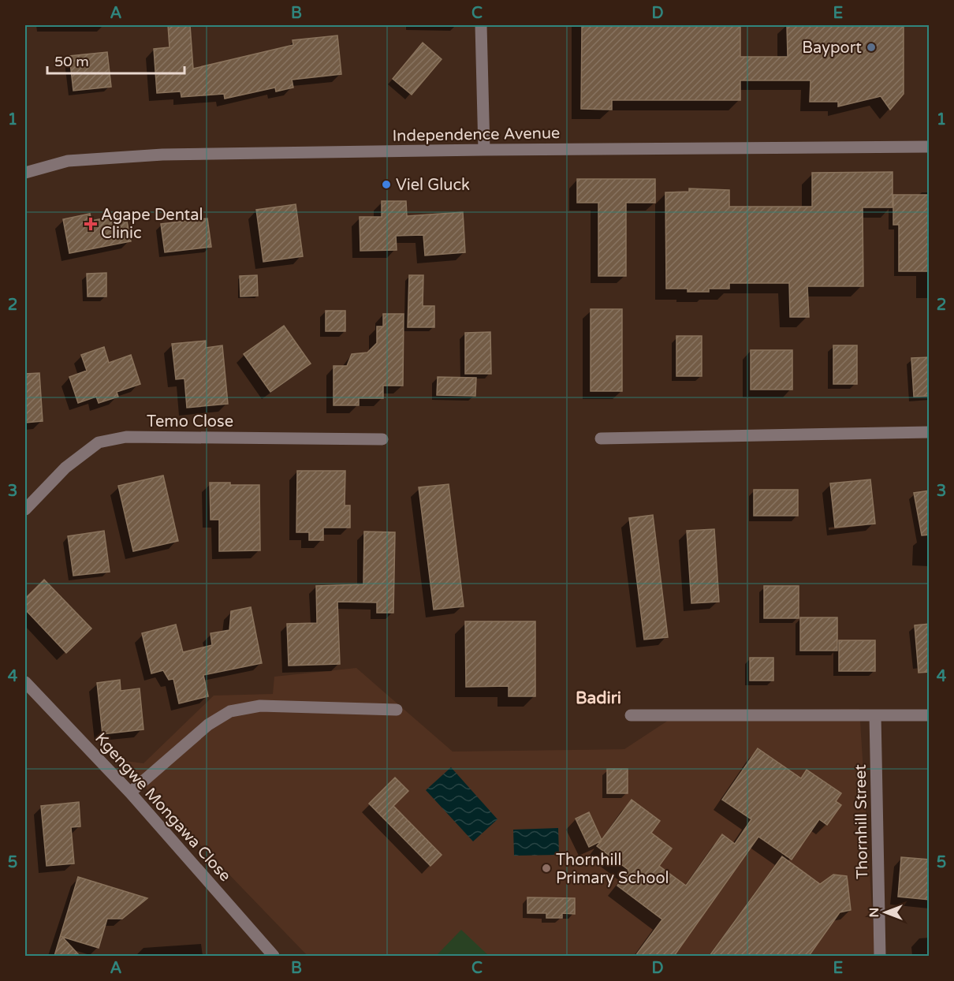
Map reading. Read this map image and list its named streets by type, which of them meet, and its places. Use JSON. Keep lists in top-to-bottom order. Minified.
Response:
{"streets":{"street":["Independence Avenue","Temo Close","Kgengwe Mongawa Close","Thornhill Street"]},"districts":["Badiri"],"places":{"other":["Bayport","Viel Gluck","Thornhill Primary School"],"health":["Agape Dental Clinic"]},"scale_bar":"50 m","north":"left","grid":{"columns":["A","B","C","D","E"],"rows":["1","2","3","4","5"]}}
